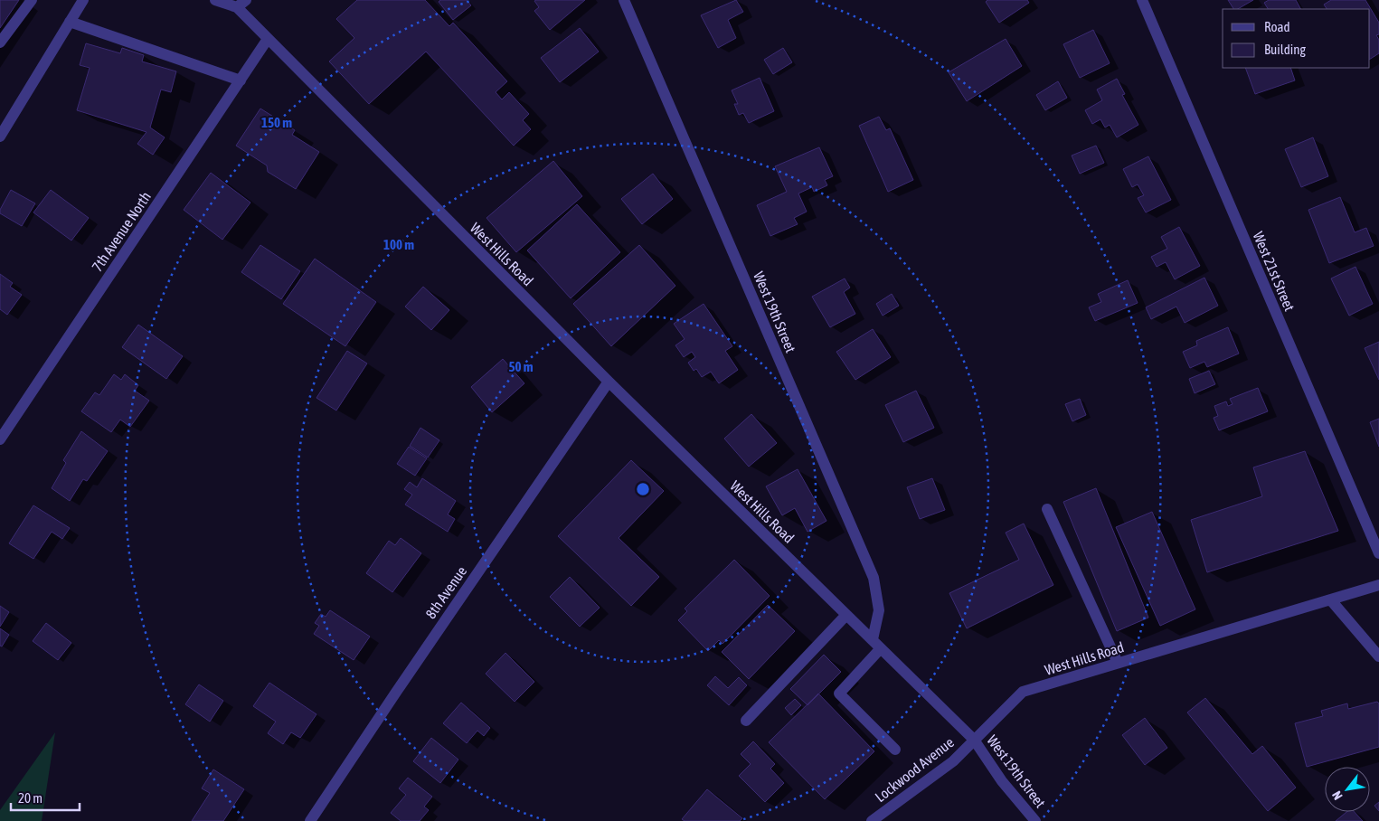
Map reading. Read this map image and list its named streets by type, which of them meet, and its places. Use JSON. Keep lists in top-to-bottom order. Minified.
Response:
{"streets":{"street":["7th Avenue North","West Hills Road","West 21st Street","West 19th Street","8th Avenue","Lockwood Avenue"]},"crossings":[["7th Avenue North","West Hills Road"],["West Hills Road","West 19th Street"],["West Hills Road","8th Avenue"],["West Hills Road","Lockwood Avenue"],["West 19th Street","Lockwood Avenue"]],"legend":["Road","Building"],"scale_bar":"20 m","north":"bottom left","rings":["150 m","100 m","50 m"]}
